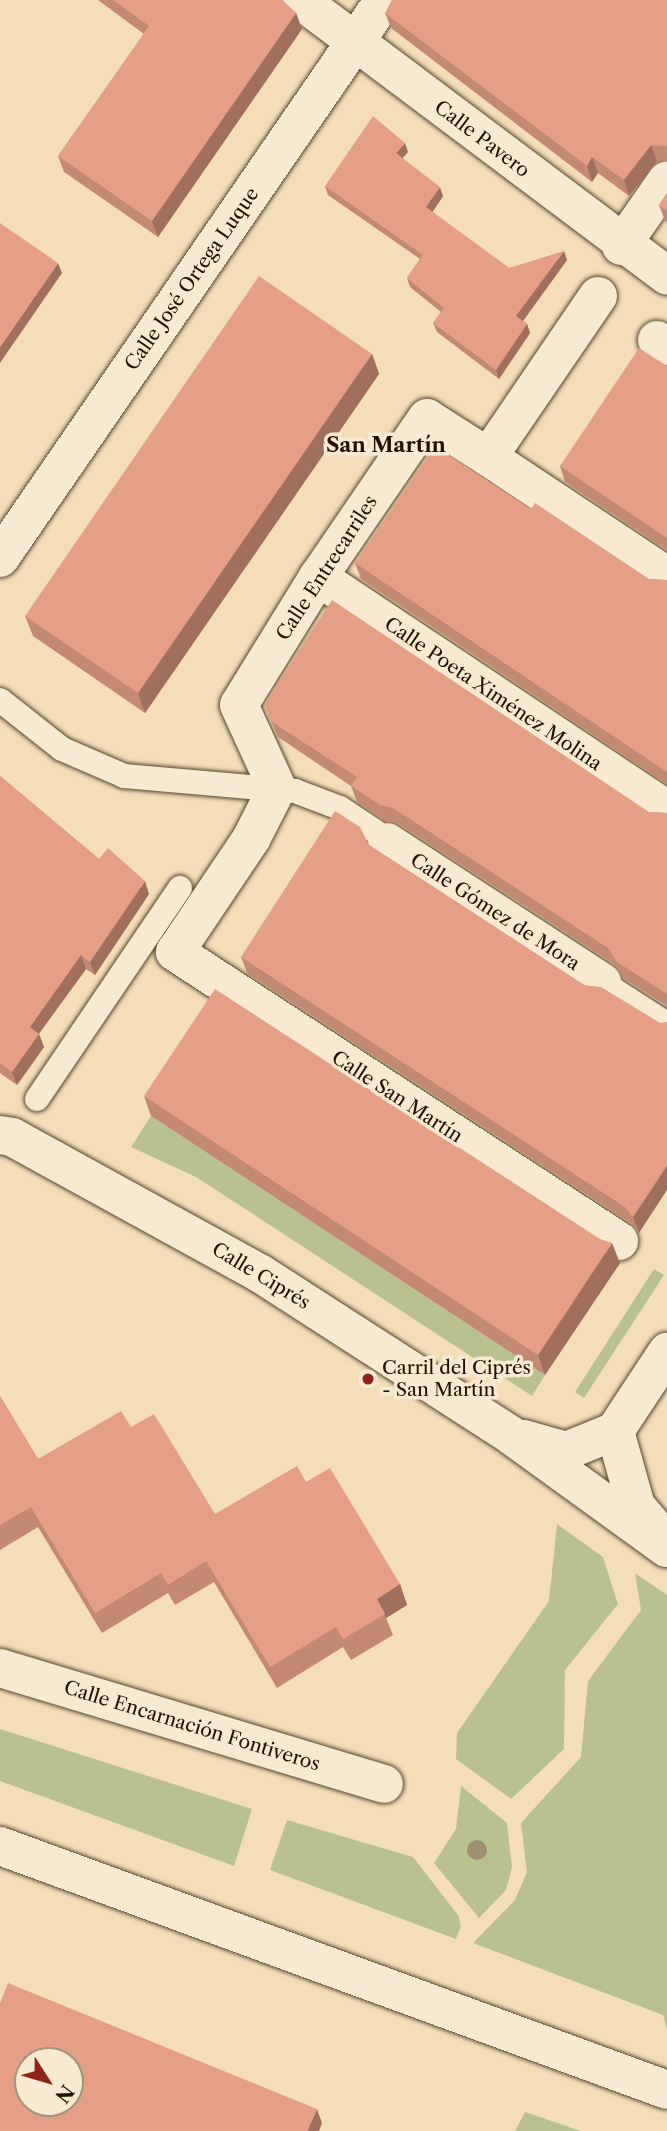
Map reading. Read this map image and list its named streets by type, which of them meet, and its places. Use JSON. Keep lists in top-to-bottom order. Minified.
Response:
{"streets":{"street":["Calle Pavero","Calle José Ortega Luque","Calle Entrecarriles","Calle Poeta Ximénez Molina","Calle Gómez de Mora","Calle San Martín","Calle Ciprés","Calle Encarnación Fontiveros"]},"crossings":[["Calle Pavero","Calle José Ortega Luque"],["Calle Entrecarriles","Calle Poeta Ximénez Molina"],["Calle Entrecarriles","Calle Gómez de Mora"],["Calle Entrecarriles","Calle San Martín"],["Calle Gómez de Mora","Calle San Martín"]],"districts":["San Martín"],"places":["Carril del Ciprés - San Martín"],"north":"bottom right"}
